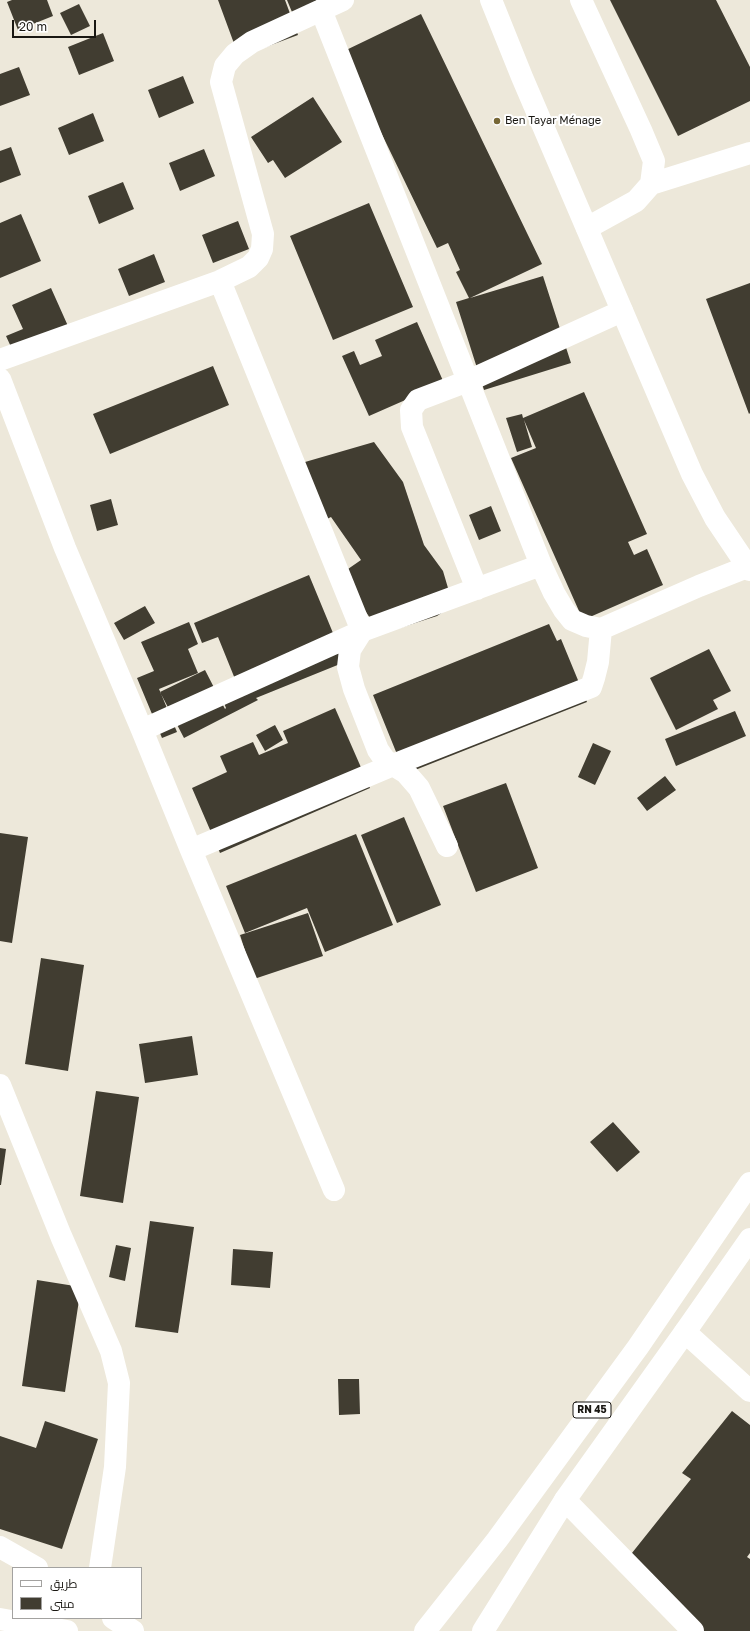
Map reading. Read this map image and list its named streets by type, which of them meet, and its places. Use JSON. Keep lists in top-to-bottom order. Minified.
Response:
{"streets":{"street":["RN 45"]},"places":["Ben Tayar Ménage"],"legend":["طريق","مبنى"],"scale_bar":"20 m"}
